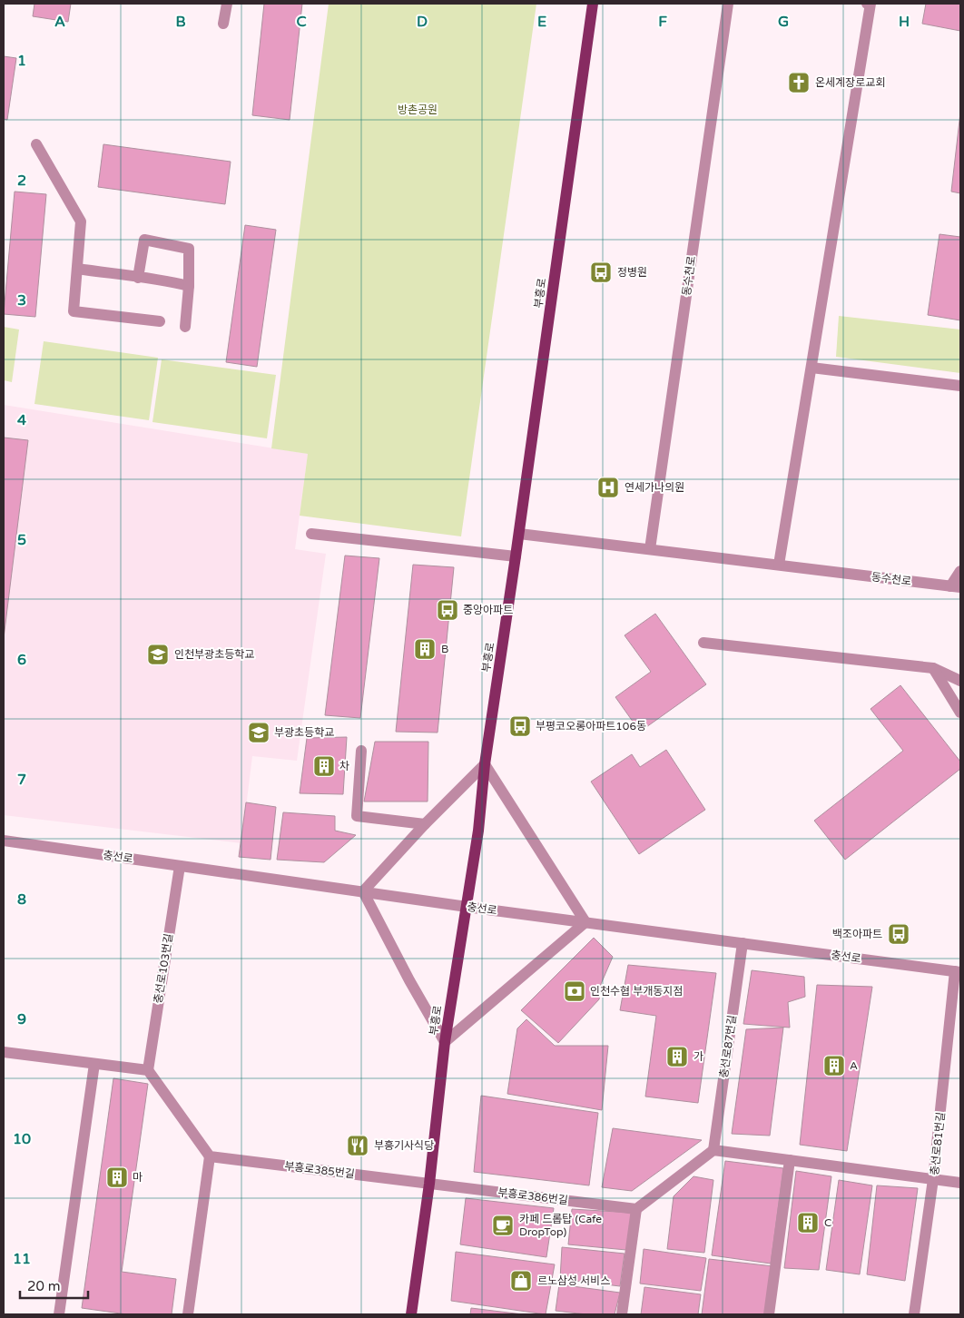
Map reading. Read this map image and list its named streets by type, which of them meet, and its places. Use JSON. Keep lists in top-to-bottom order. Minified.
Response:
{"streets":{"main road":["부흥로"],"street":["동수천로","충선로","충선로103번길","충선로87번길","충선로81번길","부흥로385번길","부흥로386번길"]},"crossings":[["동수천로","부흥로"],["부흥로","충선로"],["부흥로","부흥로385번길"],["부흥로","부흥로386번길"],["충선로","충선로103번길"],["충선로","충선로87번길"],["충선로","충선로81번길"],["부흥로385번길","부흥로386번길"]],"parks":["방촌공원"],"places":{"church":["온세계장로교회"],"bus stop":["정병원","중앙아파트","부평코오롱아파트106동","백조아파트"],"hospital":["연세가나의원"],"building":["B","차","가","A","마","C"],"school or university":["인천부광초등학교","부광초등학교"],"bank":["인천수협 부개동지점"],"restaurant":["부흥기사식당"],"cafe":["카페 드롭탑 (Cafe DropTop)"],"shop":["르노삼성 서비스"]},"scale_bar":"20 m","grid":{"columns":["A","B","C","D","E","F","G","H"],"rows":["1","2","3","4","5","6","7","8","9","10","11"]}}
